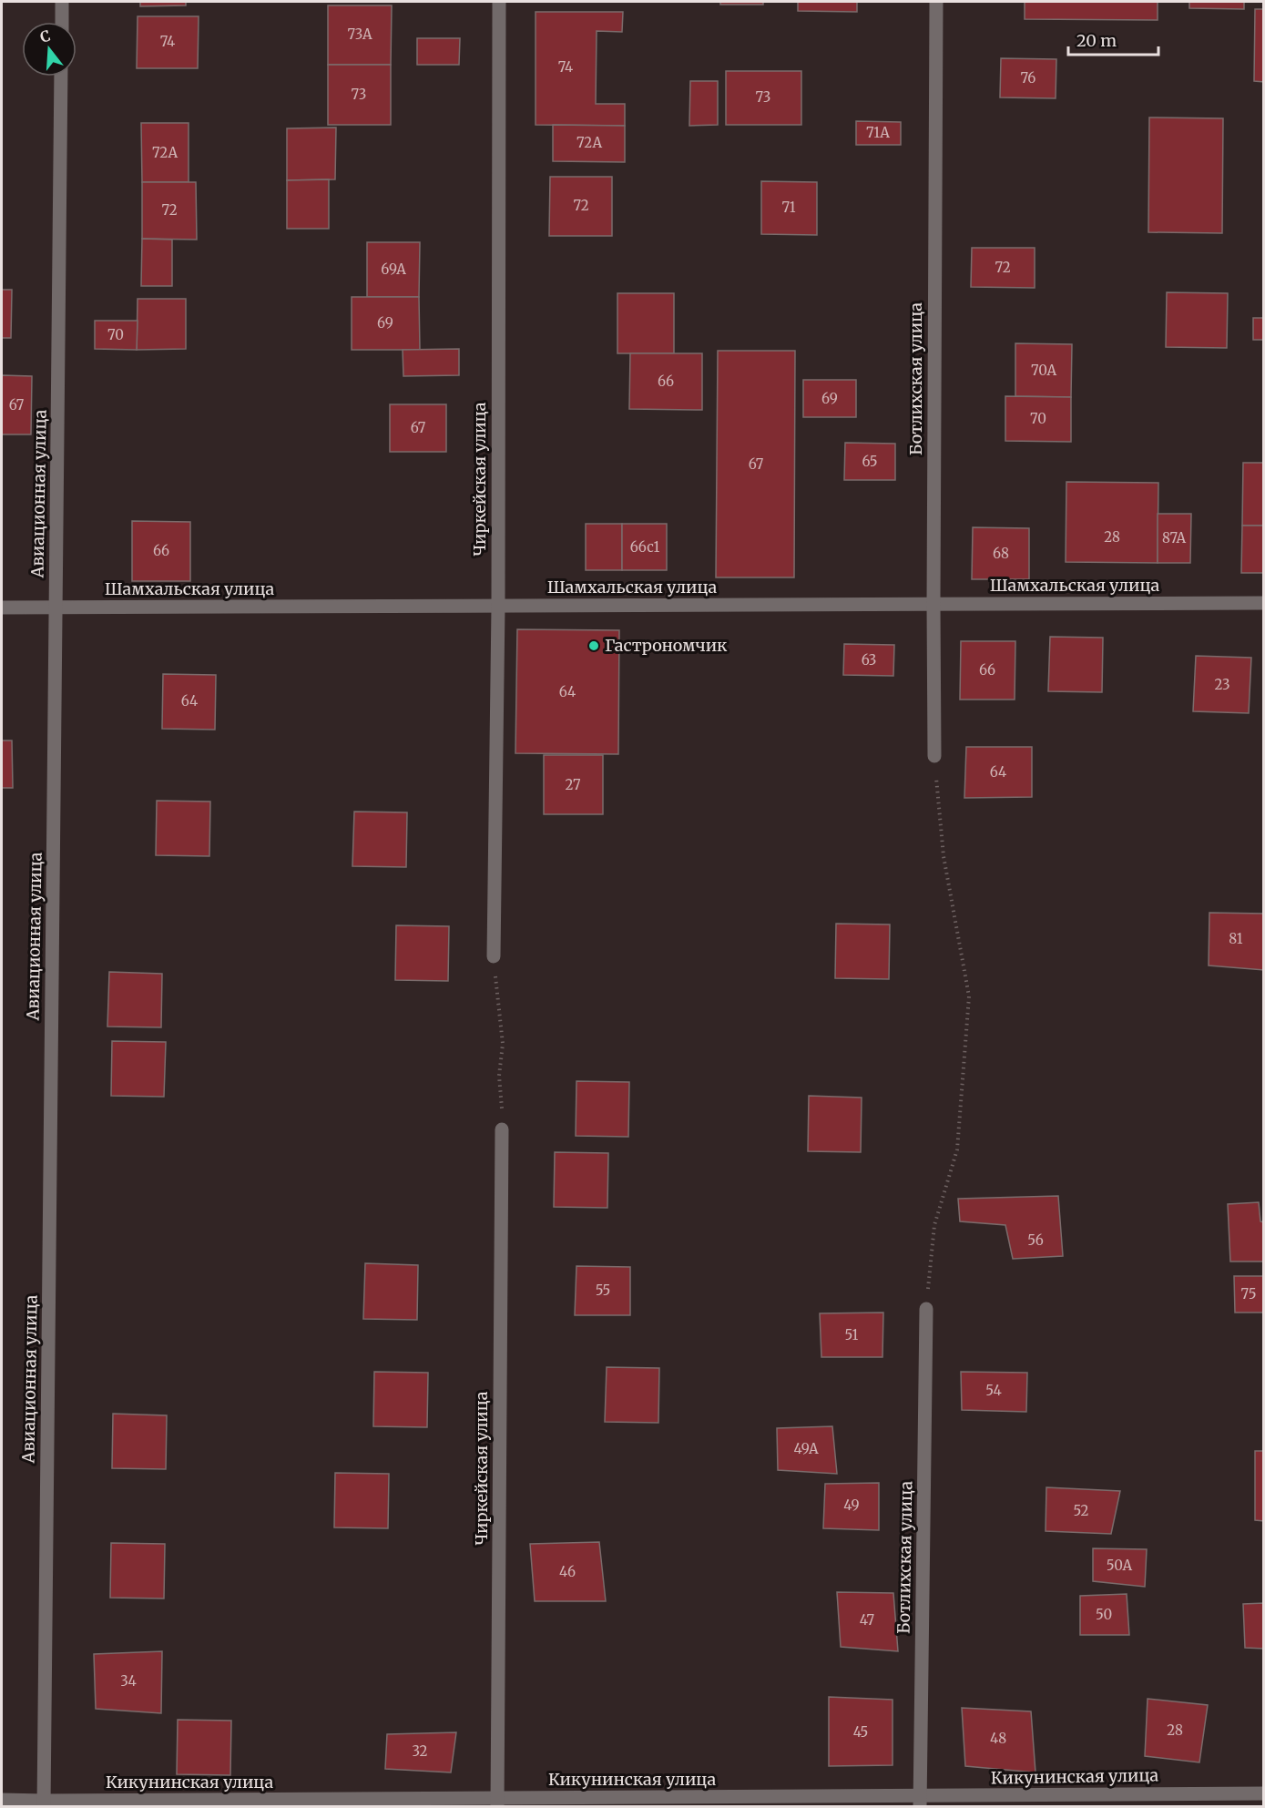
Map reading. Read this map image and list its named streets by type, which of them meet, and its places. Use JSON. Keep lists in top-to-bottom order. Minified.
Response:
{"streets":{"street":["Ботлихская улица","Чиркейская улица","Авиационная улица","Шамхальская улица","Кикунинская улица"]},"crossings":[["Ботлихская улица","Шамхальская улица"],["Ботлихская улица","Кикунинская улица"],["Чиркейская улица","Шамхальская улица"],["Чиркейская улица","Кикунинская улица"],["Авиационная улица","Шамхальская улица"],["Авиационная улица","Кикунинская улица"]],"places":["Гастрономчик"],"house_numbers":["73А","74","74","76","73","73","71А","72А","72А","72","71","72","72","69А","69","70","70А","66","69","67","70","67","65","67","28","87А","66с1","66","68","63","66","23","64","64","64","27","81","56","55","75","51","54","49А","49","52","50А","46","50","47","34","28","45","48","32"],"scale_bar":"20 m","north":"top"}
